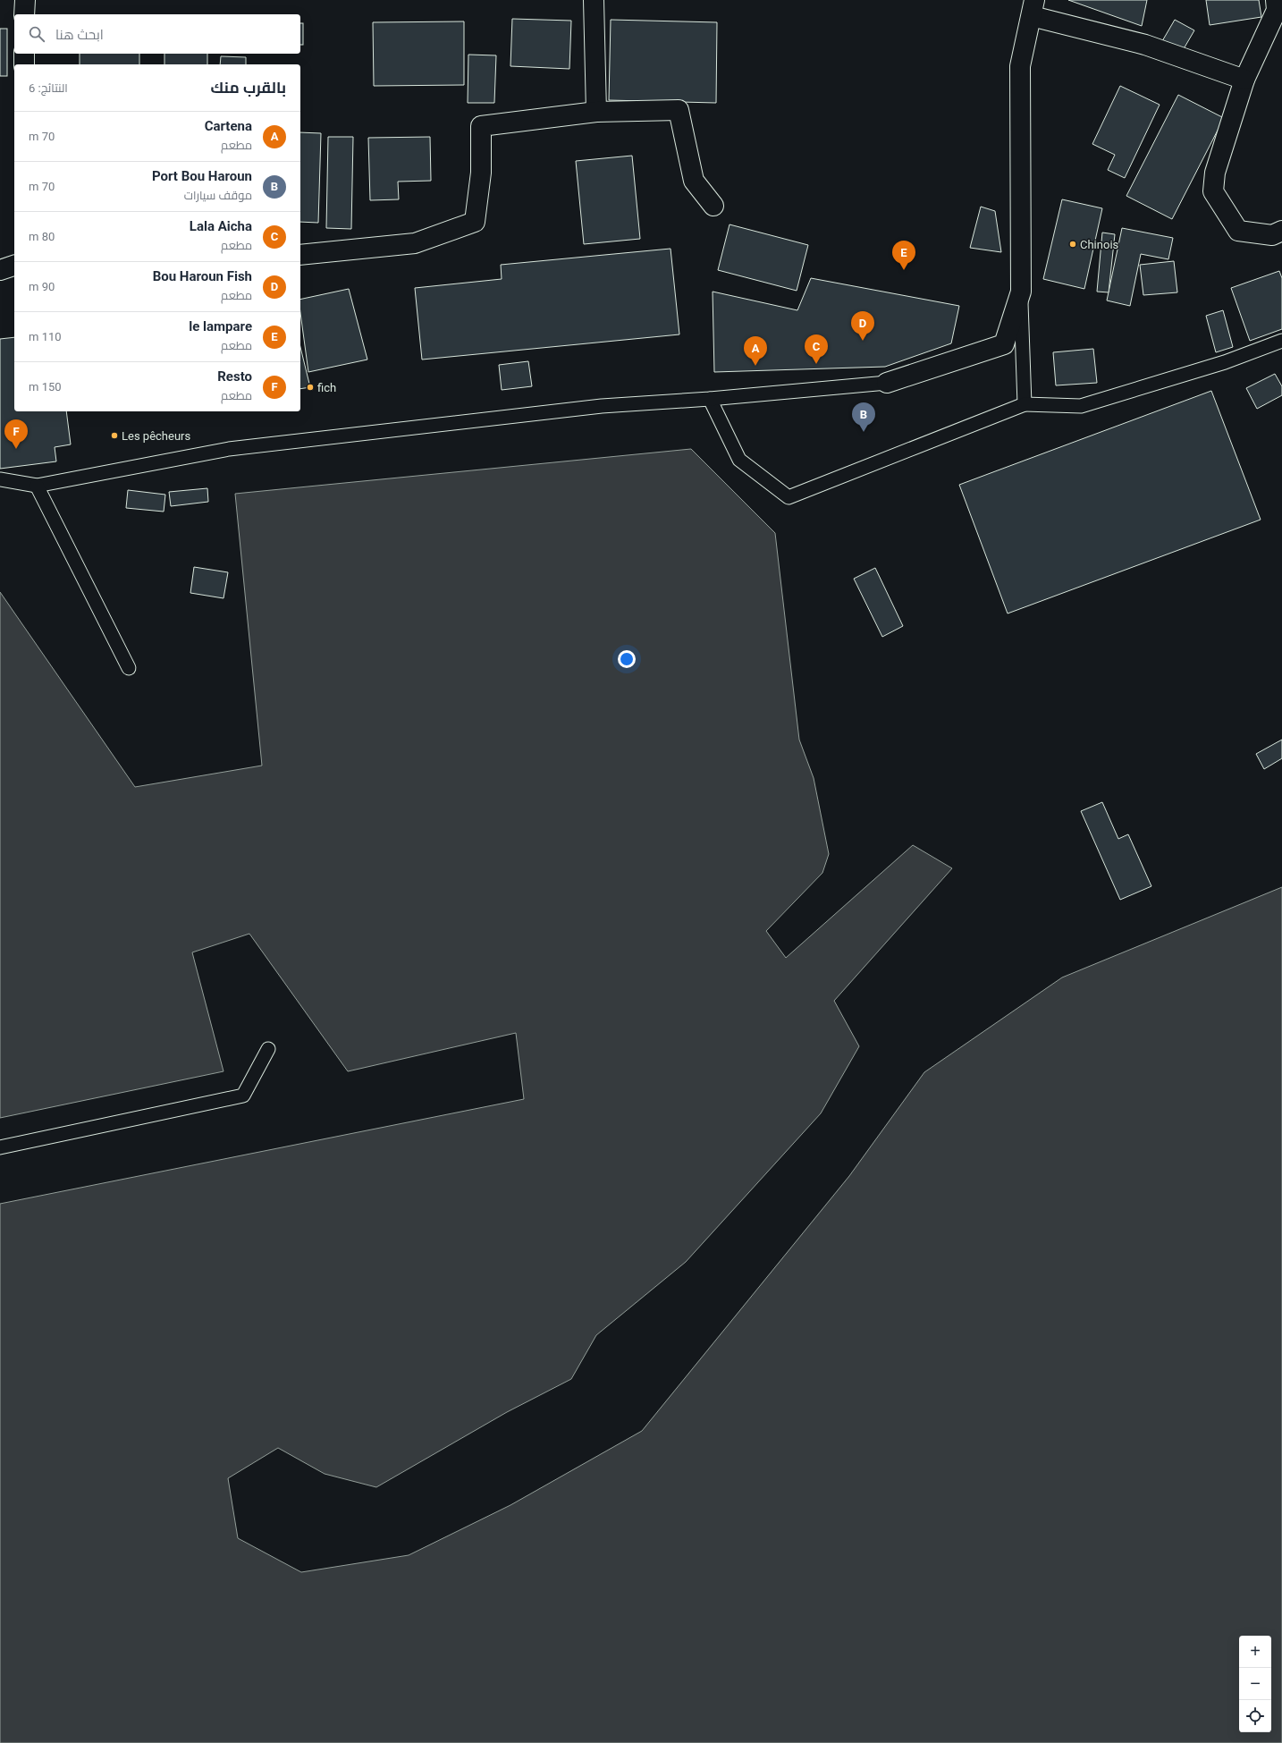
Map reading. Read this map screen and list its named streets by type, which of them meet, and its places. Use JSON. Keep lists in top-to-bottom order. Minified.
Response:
{"places":["Chinois","fich","Les pêcheurs"],"page":{"search":"ابحث هنا","heading":["بالقرب منك","النتائج: 6"],"list":[{"mark":"A","name":"Cartena","note":"مطعم","value":"70 m"},{"mark":"B","name":"Port Bou Haroun","note":"موقف سيارات","value":"70 m"},{"mark":"C","name":"Lala Aicha","note":"مطعم","value":"80 m"},{"mark":"D","name":"Bou Haroun Fish","note":"مطعم","value":"90 m"},{"mark":"E","name":"le lampare","note":"مطعم","value":"110 m"},{"mark":"F","name":"Resto","note":"مطعم","value":"150 m"}],"pins":["E","D","C","A","B","F"],"map_buttons":["+","−"]}}
